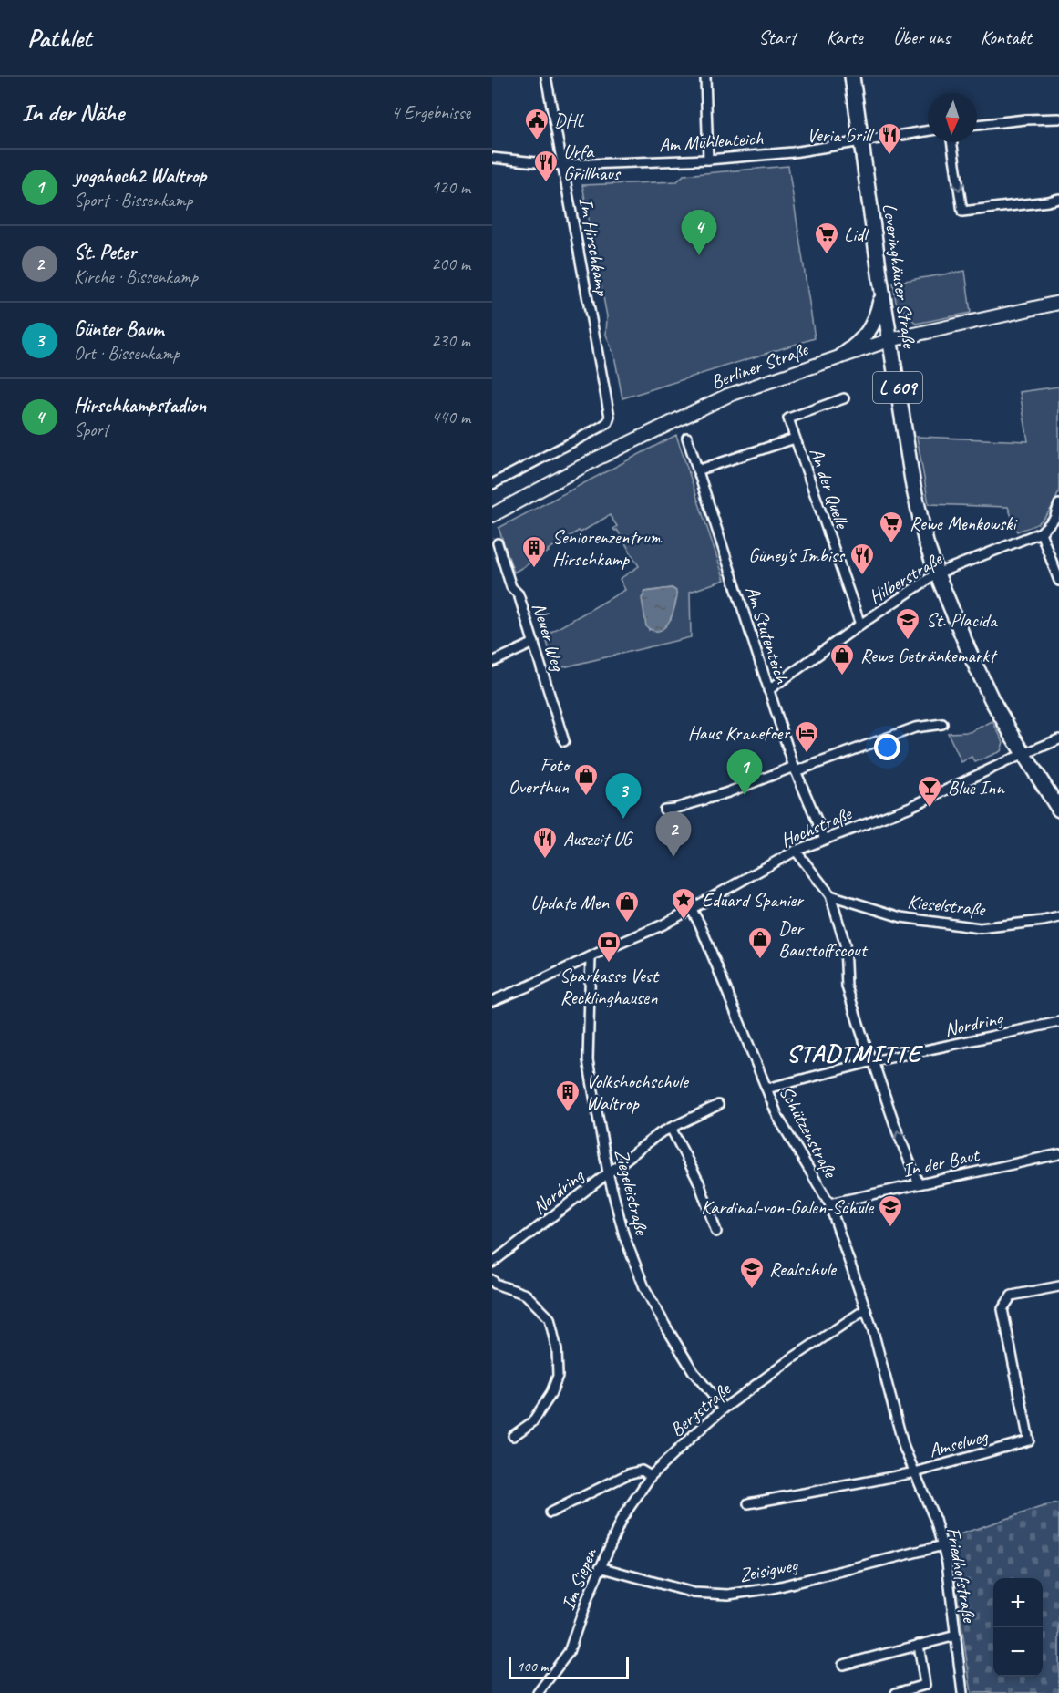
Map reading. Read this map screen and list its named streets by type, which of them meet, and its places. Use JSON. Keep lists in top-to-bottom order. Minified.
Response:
{"streets":{"main road":["Leveringhäuser Straße","Berliner Straße","L 609"],"street":["Am Mühlenteich","Im Hirschkamp","An der Quelle","Hilberstraße","Am Stutenteich","Neuer Weg","Hochstraße","Kieselstraße","Nordring","Schützenstraße","In der Baut","Ziegeleistraße","Bergstraße","Amselweg","Zeisigweg","Friedhofstraße","Im Siepen"]},"crossings":[["Am Mühlenteich","Im Hirschkamp"],["Am Mühlenteich","Leveringhäuser Straße"],["Leveringhäuser Straße","Berliner Straße"],["Leveringhäuser Straße","L 609"],["Leveringhäuser Straße","Hilberstraße"],["L 609","Hilberstraße"],["L 609","Hochstraße"],["An der Quelle","Hilberstraße"],["Hilberstraße","Am Stutenteich"],["Am Stutenteich","Hochstraße"],["Hochstraße","Schützenstraße"],["Hochstraße","Ziegeleistraße"],["Nordring","Schützenstraße"],["Nordring","Ziegeleistraße"],["Schützenstraße","In der Baut"],["Schützenstraße","Bergstraße"],["Schützenstraße","Friedhofstraße"],["Ziegeleistraße","Bergstraße"],["Bergstraße","Friedhofstraße"],["Bergstraße","Im Siepen"],["Amselweg","Friedhofstraße"],["Zeisigweg","Friedhofstraße"],["Zeisigweg","Im Siepen"]],"districts":["STADTMITTE"],"places":{"public building":["DHL"],"restaurant":["Veria Grill","Urfa Grillhaus","Güney's Imbiss","Auszeit UG"],"supermarket":["Lidl","Rewe Menkowski"],"building":["Seniorenzentrum Hirschkamp","Volkshochschule Waltrop"],"school or university":["St. Placida","Kardinal-von-Galen-Schule","Realschule"],"shop":["Rewe Getränkemarkt","Foto Overthun","Update Men","Der Baustoffscout"],"hotel":["Haus Kranefoer"],"bar":["Blue Inn"],"place":["Eduard Spanier"],"bank":["Sparkasse Vest Recklinghausen"]},"scale_bar":"100 m","north":"bottom","page":{"header":"Pathlet","nav":["Start","Karte","Über uns","Kontakt"],"heading":["In der Nähe","4 Ergebnisse"],"list":[{"mark":"1","name":"yogahoch2 Waltrop","note":"Sport · Bissenkamp","value":"120 m"},{"mark":"2","name":"St. Peter","note":"Kirche · Bissenkamp","value":"200 m"},{"mark":"3","name":"Günter Baum","note":"Ort · Bissenkamp","value":"230 m"},{"mark":"4","name":"Hirschkampstadion","note":"Sport","value":"440 m"}],"pins":["4","1","3","2"],"map_buttons":["+","−"],"scale":"100 m"}}
